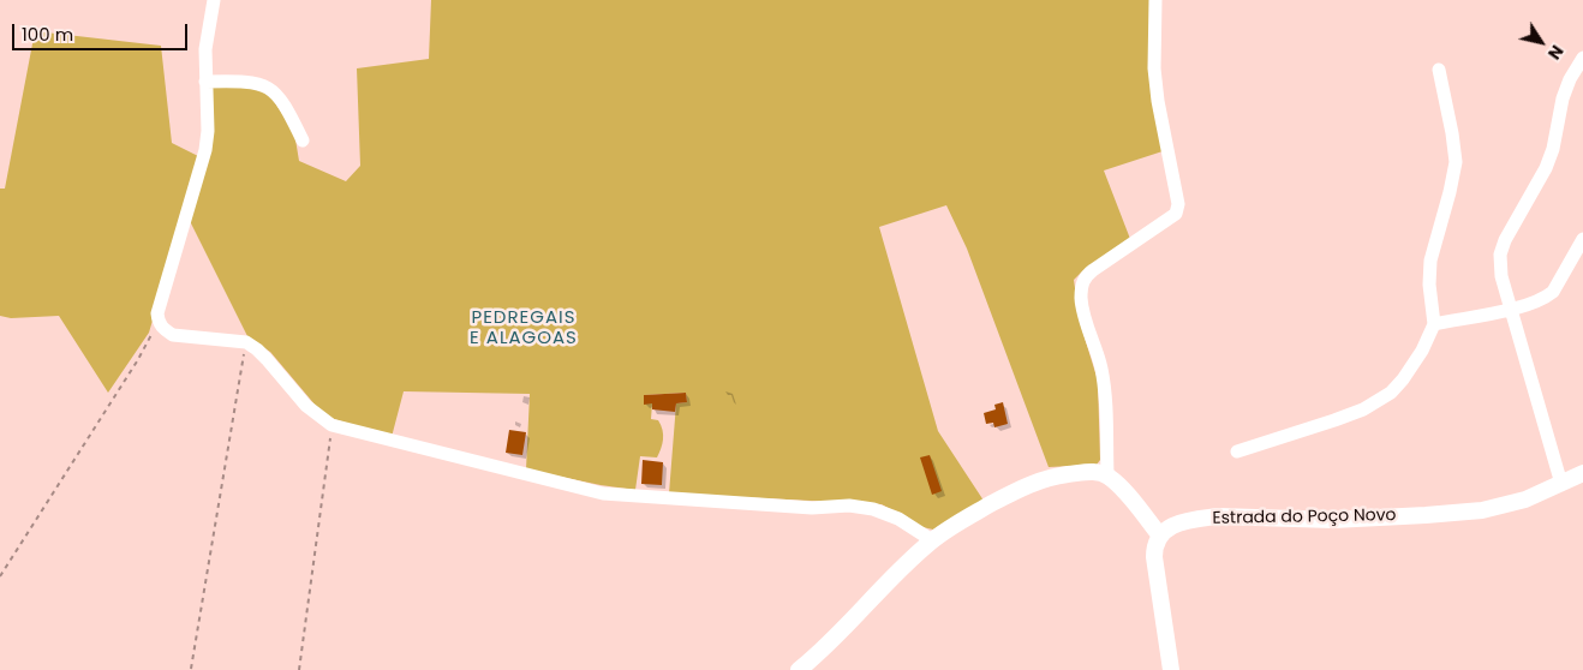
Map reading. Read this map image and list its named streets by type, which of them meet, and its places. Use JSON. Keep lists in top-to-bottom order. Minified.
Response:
{"streets":{"street":["Estrada do Poço Novo"]},"districts":["PEDREGAIS E ALAGOAS"],"scale_bar":"100 m","north":"bottom right"}
